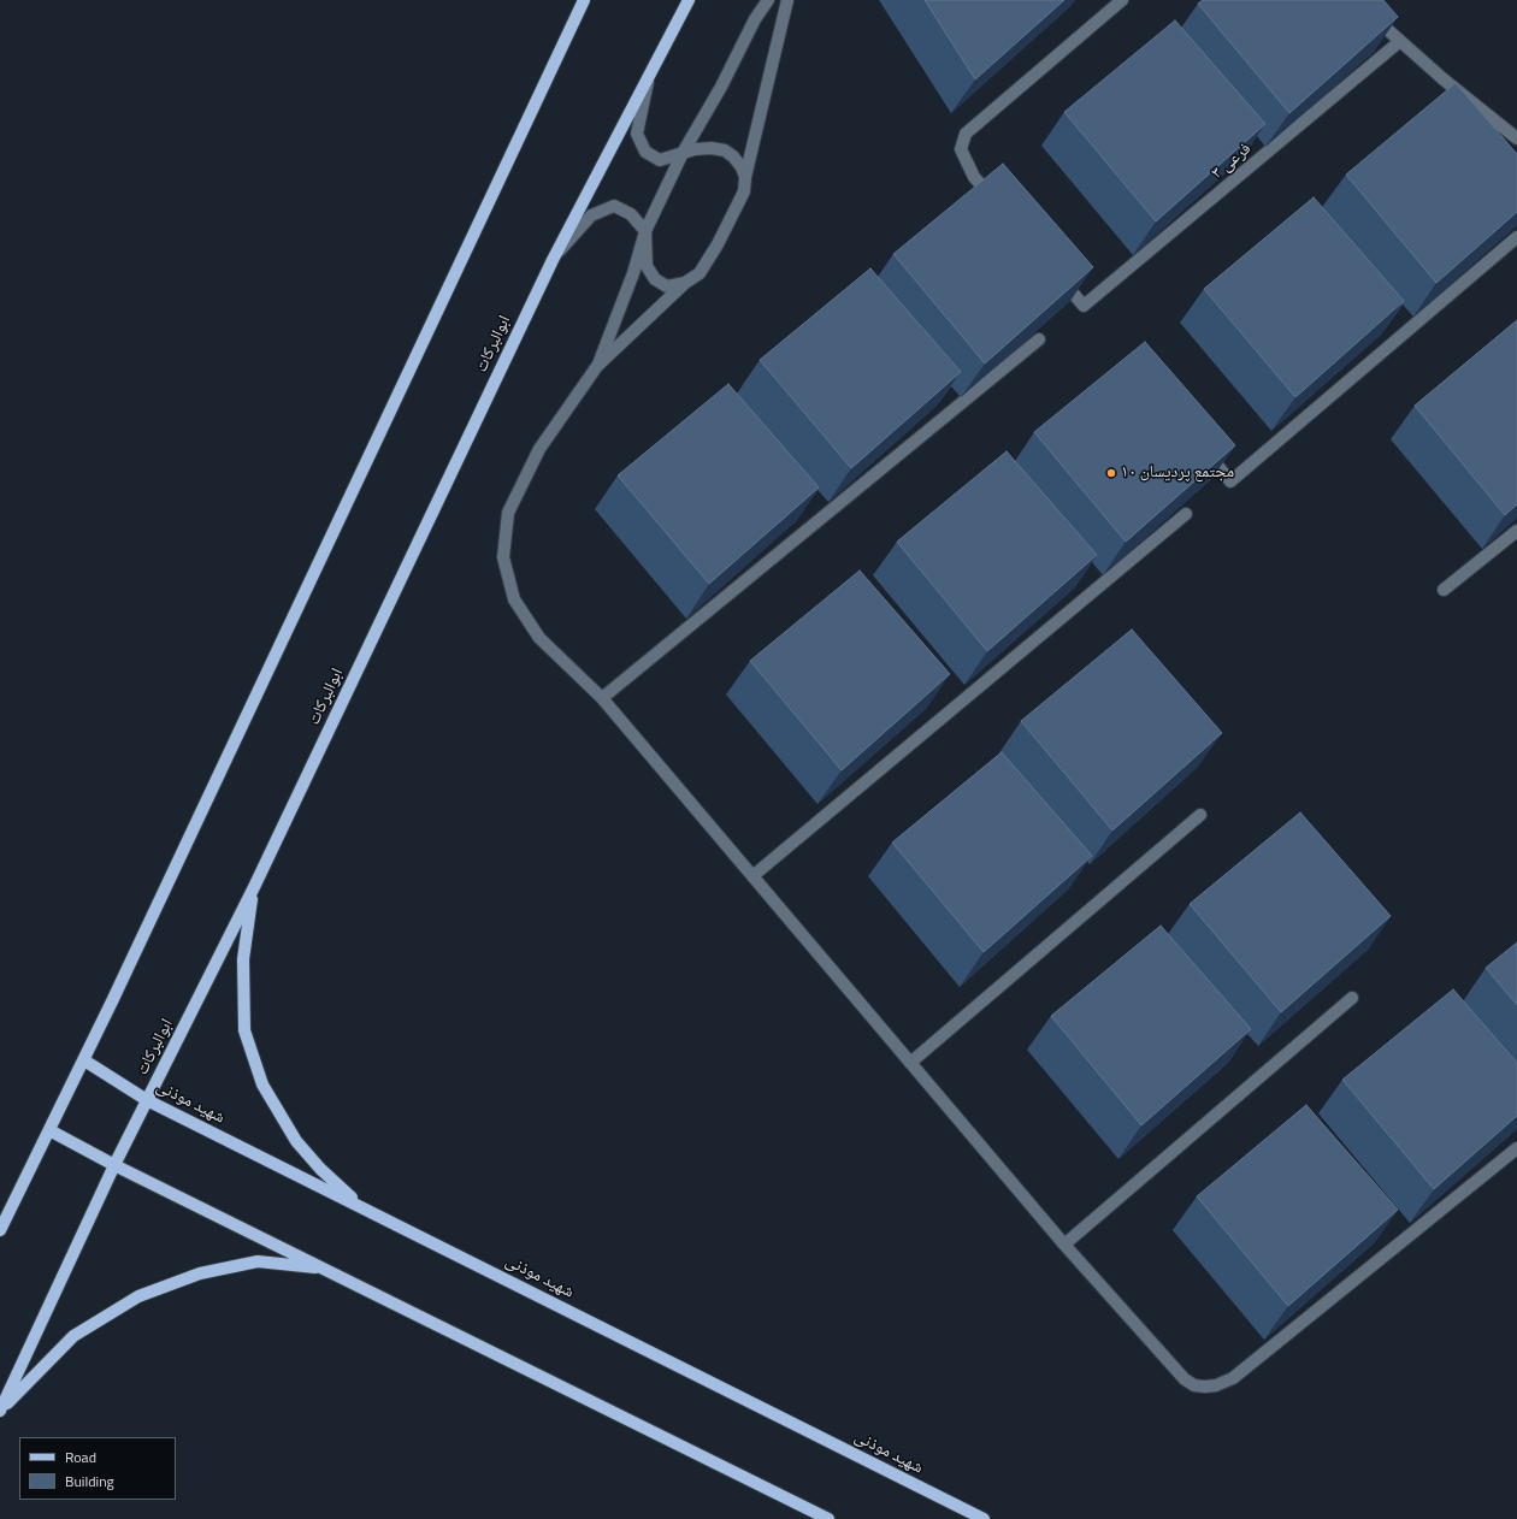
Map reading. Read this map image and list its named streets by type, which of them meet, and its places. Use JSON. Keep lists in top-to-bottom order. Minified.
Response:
{"streets":{"main road":["ابوالبرکات","شهید موذنی"],"street":["فرعی ۳"]},"crossings":[["ابوالبرکات","شهید موذنی"]],"places":["مجتمع پردیسان ۱۰"],"legend":["Road","Building"]}
